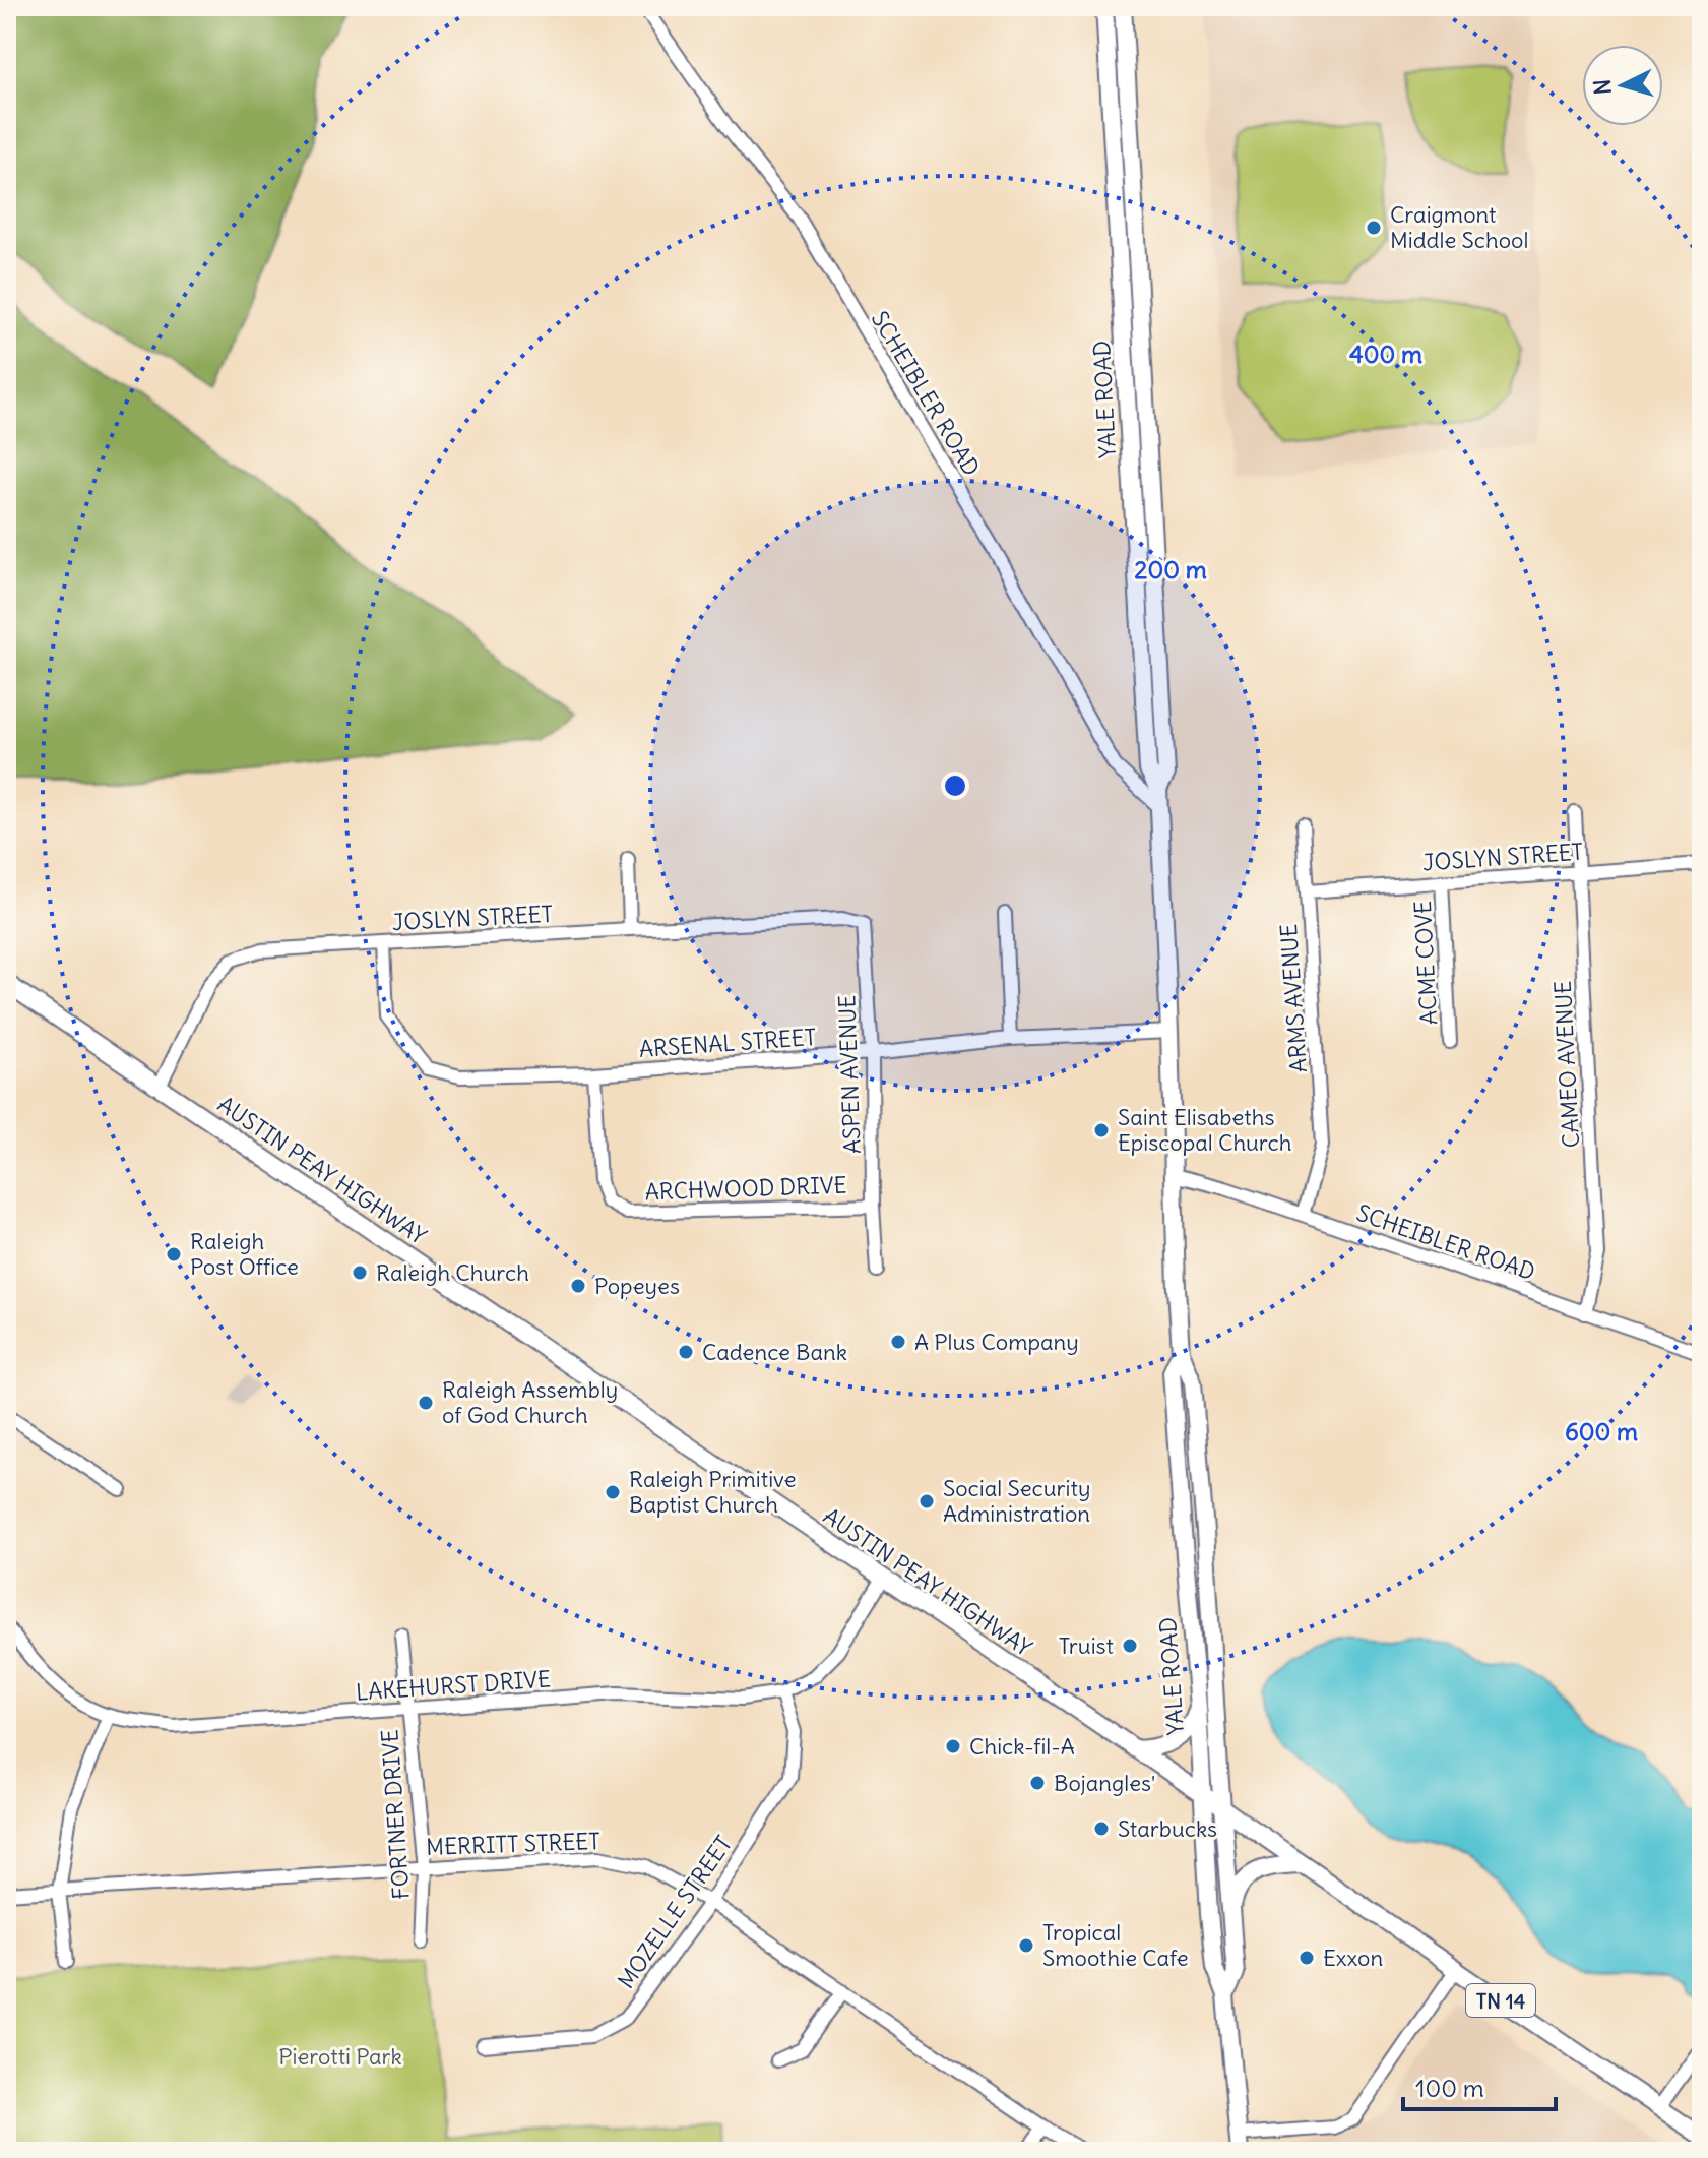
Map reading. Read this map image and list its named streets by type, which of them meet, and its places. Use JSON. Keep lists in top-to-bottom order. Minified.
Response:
{"streets":{"main road":["YALE ROAD","AUSTIN PEAY HIGHWAY","TN 14"],"street":["SCHEIBLER ROAD","JOSLYN STREET","ACME COVE","ARMS AVENUE","ARSENAL STREET","CAMEO AVENUE","ASPEN AVENUE","ARCHWOOD DRIVE","LAKEHURST DRIVE","FORTNER DRIVE","MERRITT STREET","MOZELLE STREET"]},"crossings":[["SCHEIBLER ROAD","YALE ROAD"],["SCHEIBLER ROAD","ARMS AVENUE"],["SCHEIBLER ROAD","CAMEO AVENUE"],["YALE ROAD","ARSENAL STREET"],["YALE ROAD","AUSTIN PEAY HIGHWAY"],["JOSLYN STREET","ACME COVE"],["JOSLYN STREET","ARMS AVENUE"],["JOSLYN STREET","ARSENAL STREET"],["JOSLYN STREET","CAMEO AVENUE"],["JOSLYN STREET","ASPEN AVENUE"],["JOSLYN STREET","AUSTIN PEAY HIGHWAY"],["ARSENAL STREET","ASPEN AVENUE"],["ARSENAL STREET","ARCHWOOD DRIVE"],["ASPEN AVENUE","ARCHWOOD DRIVE"],["AUSTIN PEAY HIGHWAY","LAKEHURST DRIVE"],["LAKEHURST DRIVE","FORTNER DRIVE"],["LAKEHURST DRIVE","MOZELLE STREET"],["FORTNER DRIVE","MERRITT STREET"],["MERRITT STREET","MOZELLE STREET"]],"parks":["Pierotti Park"],"places":["Craigmont Middle School","Saint Elisabeths Episcopal Church","Raleigh Post Office","Raleigh Church","Popeyes","A Plus Company","Cadence Bank","Raleigh Assembly of God Church","Raleigh Primitive Baptist Church","Social Security Administration","Truist","Chick-fil-A","Bojangles'","Starbucks","Tropical Smoothie Cafe","Exxon"],"scale_bar":"100 m","north":"left","rings":["400 m","200 m","600 m"]}
